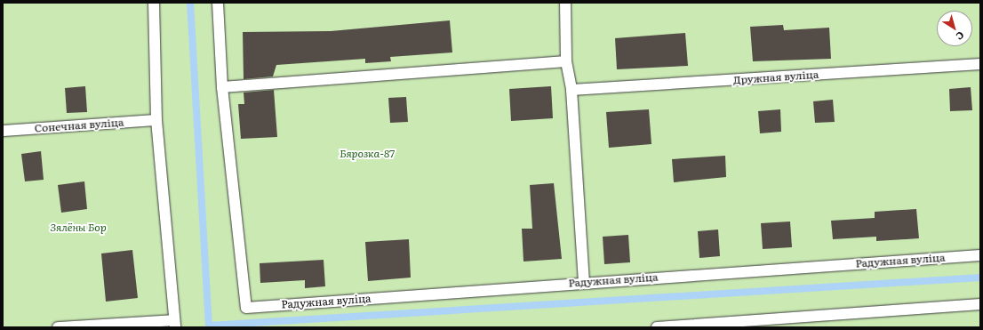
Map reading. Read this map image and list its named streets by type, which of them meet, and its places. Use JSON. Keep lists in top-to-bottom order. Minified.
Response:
{"streets":{"lane":["Дружная вуліца","Сонечная вуліца","Радужная вуліца"]},"parks":["Бярозка-87","Зялёны Бор"],"north":"bottom right"}
